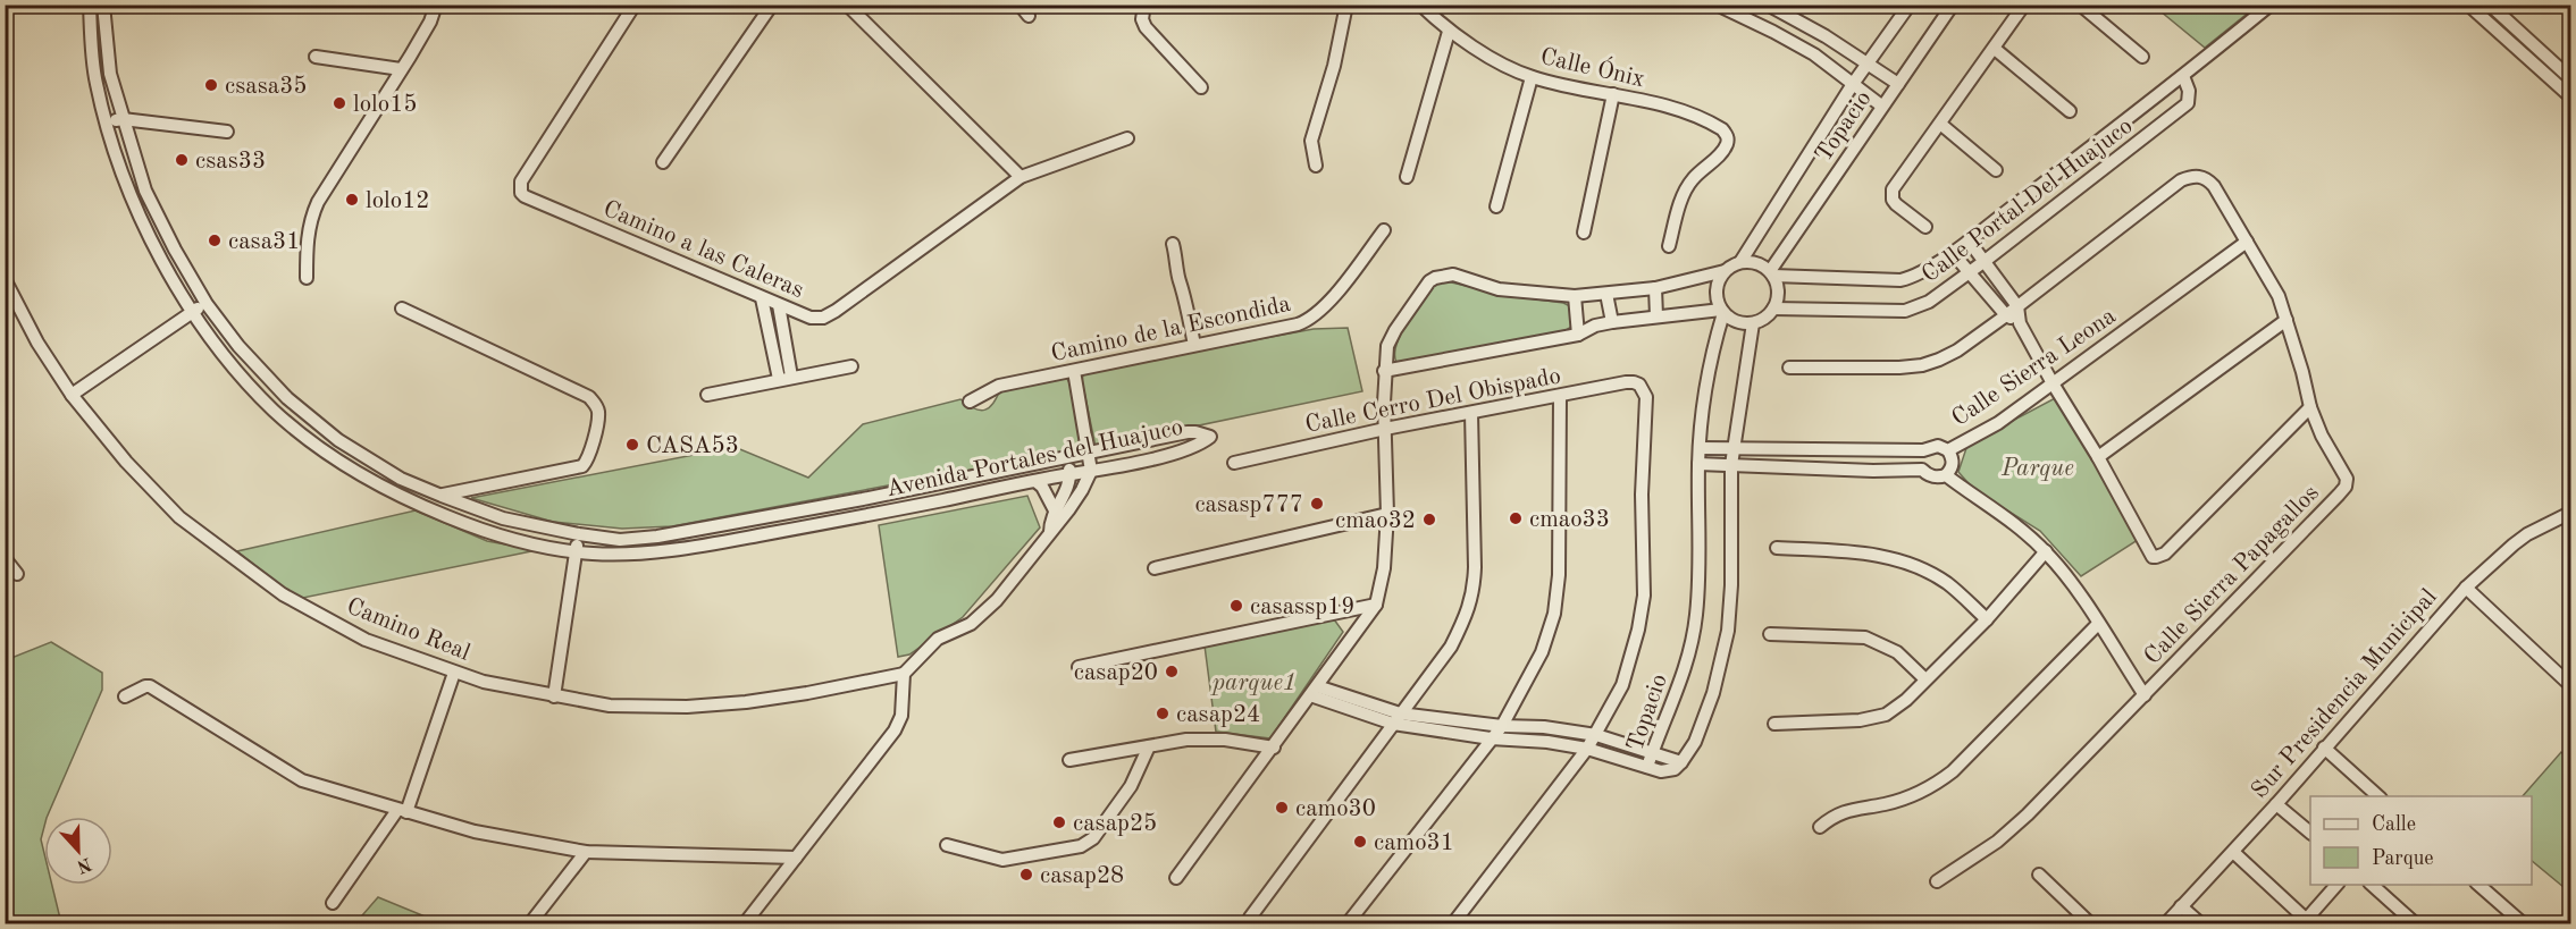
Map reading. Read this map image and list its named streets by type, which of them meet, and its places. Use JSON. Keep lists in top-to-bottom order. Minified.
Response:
{"streets":{"street":["Calle Ónix","Topacio","Calle Portal Del Huajuco","Camino a las Caleras","Camino de la Escondida","Calle Sierra Leona","Calle Cerro Del Obispado","Avenida Portales del Huajuco","Calle Sierra Papagallos","Camino Real","Sur Presidencia Municipal"]},"crossings":[["Topacio","Calle Portal Del Huajuco"],["Topacio","Calle Sierra Leona"]],"parks":["Parque","parque1"],"places":["csasa35","lolo15","csas33","lolo12","casa31","CASA53","casasp777","cmao33","cmao32","casassp19","casap20","casap24","camo30","casap25","camo31","casap28"],"legend":["Calle","Parque"],"north":"bottom"}
